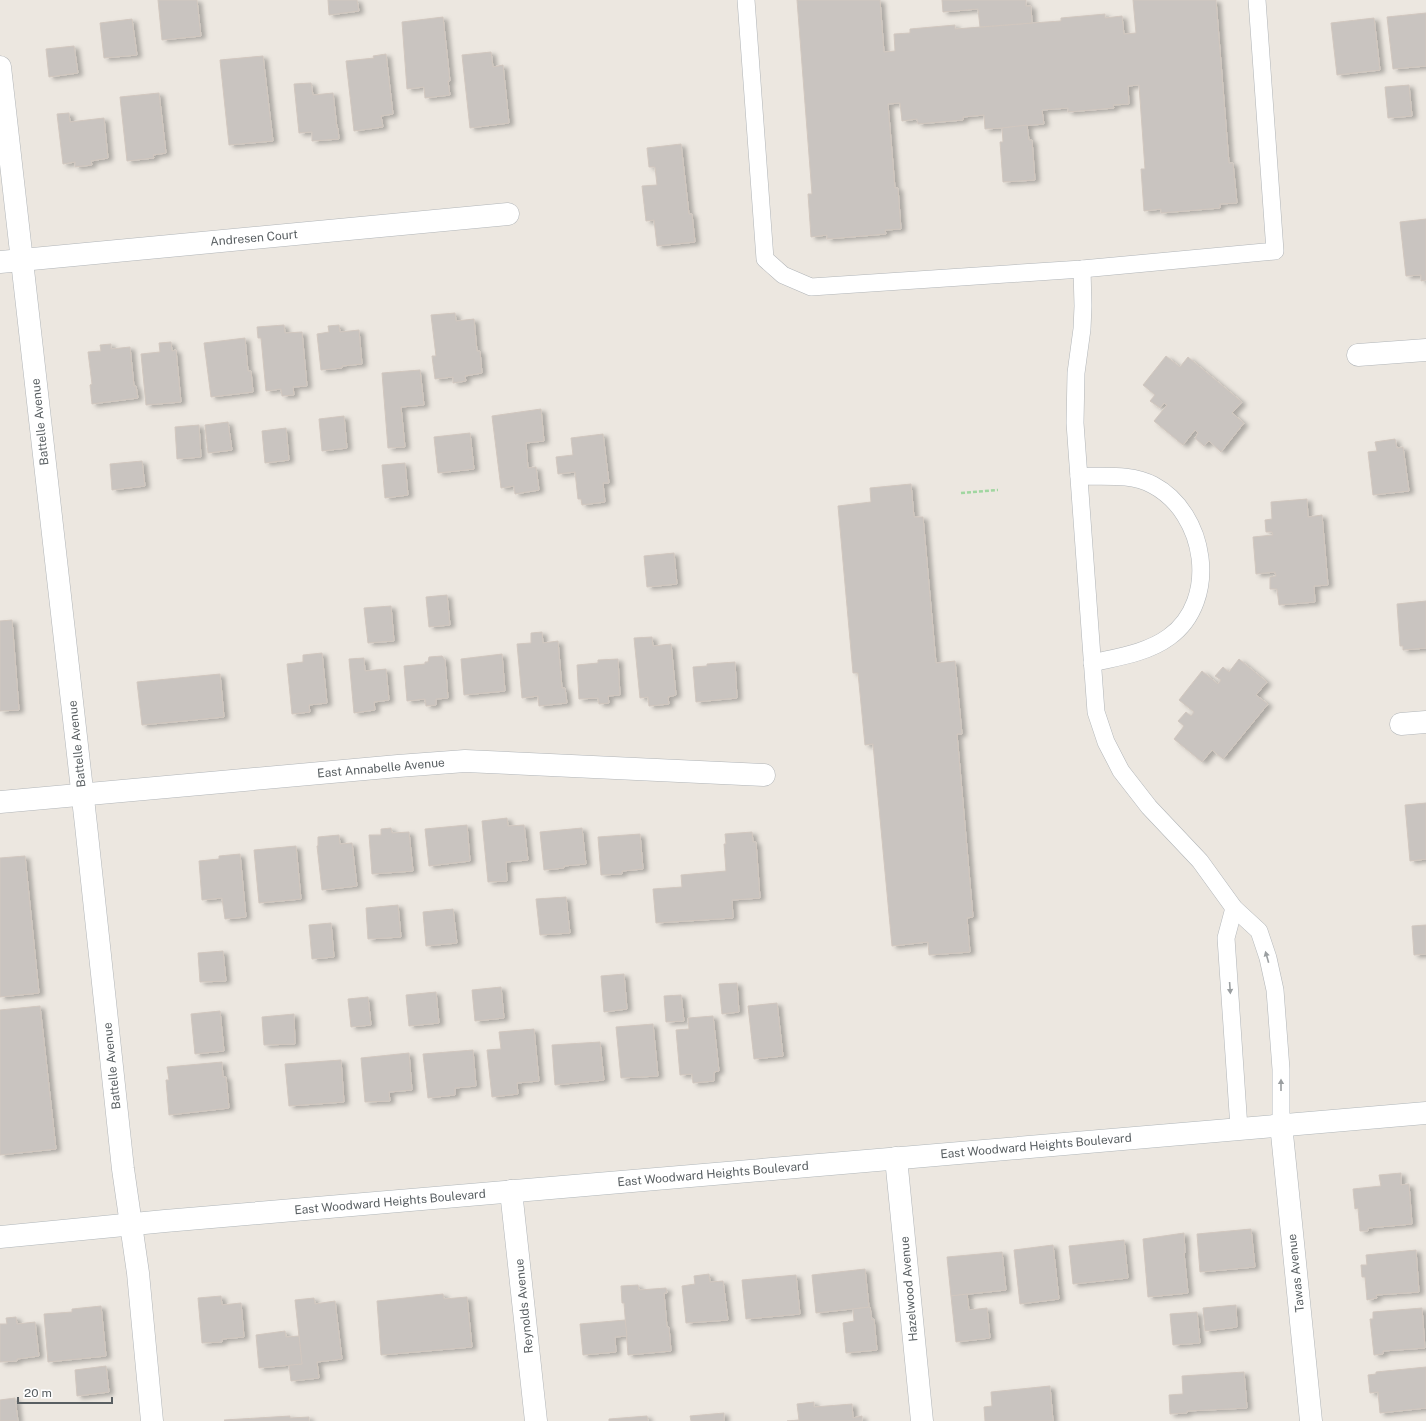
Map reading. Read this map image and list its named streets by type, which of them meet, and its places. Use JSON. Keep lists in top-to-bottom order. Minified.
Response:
{"streets":{"street":["Andresen Court","Battelle Avenue","East Annabelle Avenue","East Woodward Heights Boulevard","Tawas Avenue","Hazelwood Avenue","Reynolds Avenue"]},"crossings":[["Andresen Court","Battelle Avenue"],["Battelle Avenue","East Annabelle Avenue"],["Battelle Avenue","East Woodward Heights Boulevard"],["East Woodward Heights Boulevard","Tawas Avenue"],["East Woodward Heights Boulevard","Hazelwood Avenue"],["East Woodward Heights Boulevard","Reynolds Avenue"]],"scale_bar":"20 m"}
